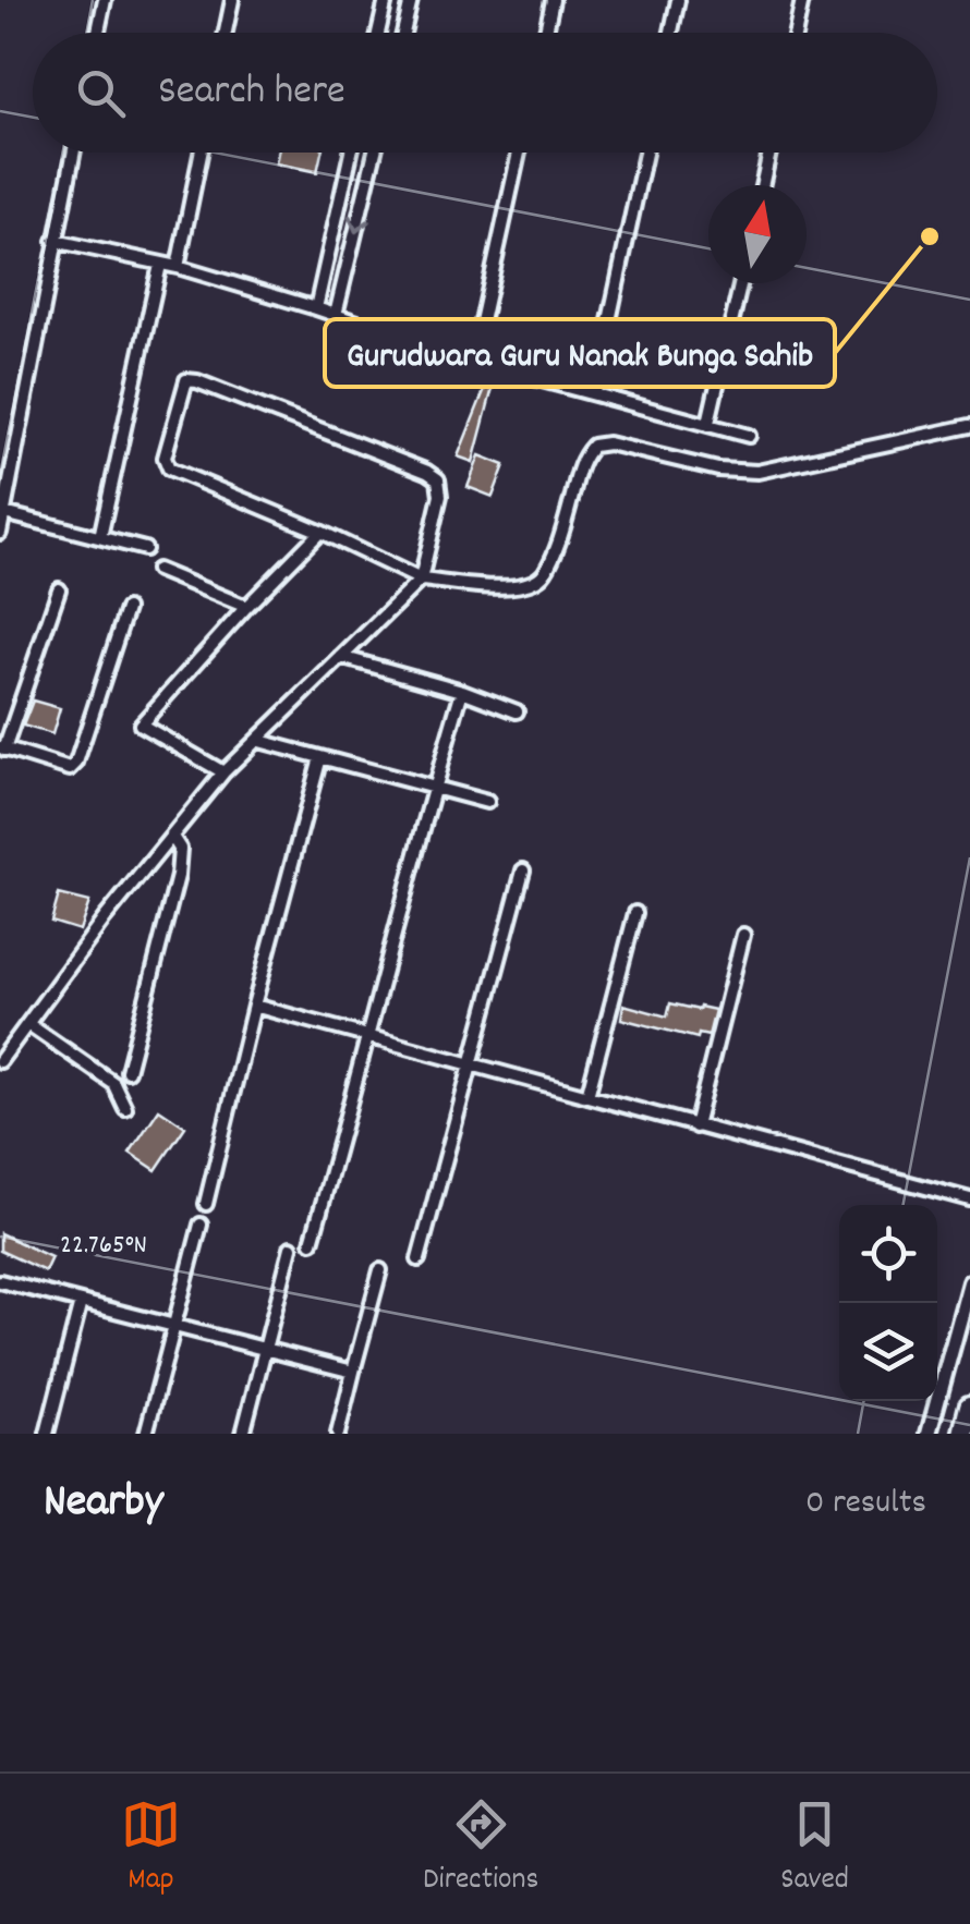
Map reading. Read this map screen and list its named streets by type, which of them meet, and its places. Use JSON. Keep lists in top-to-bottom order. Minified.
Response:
{"places":["Gurudwara Guru Nanak Bunga Sahib"],"north":"top","page":{"search":"Search here","heading":["Nearby","0 results"],"nav":["Map","Directions","Saved"]},"coordinates":["22.765°N"]}
